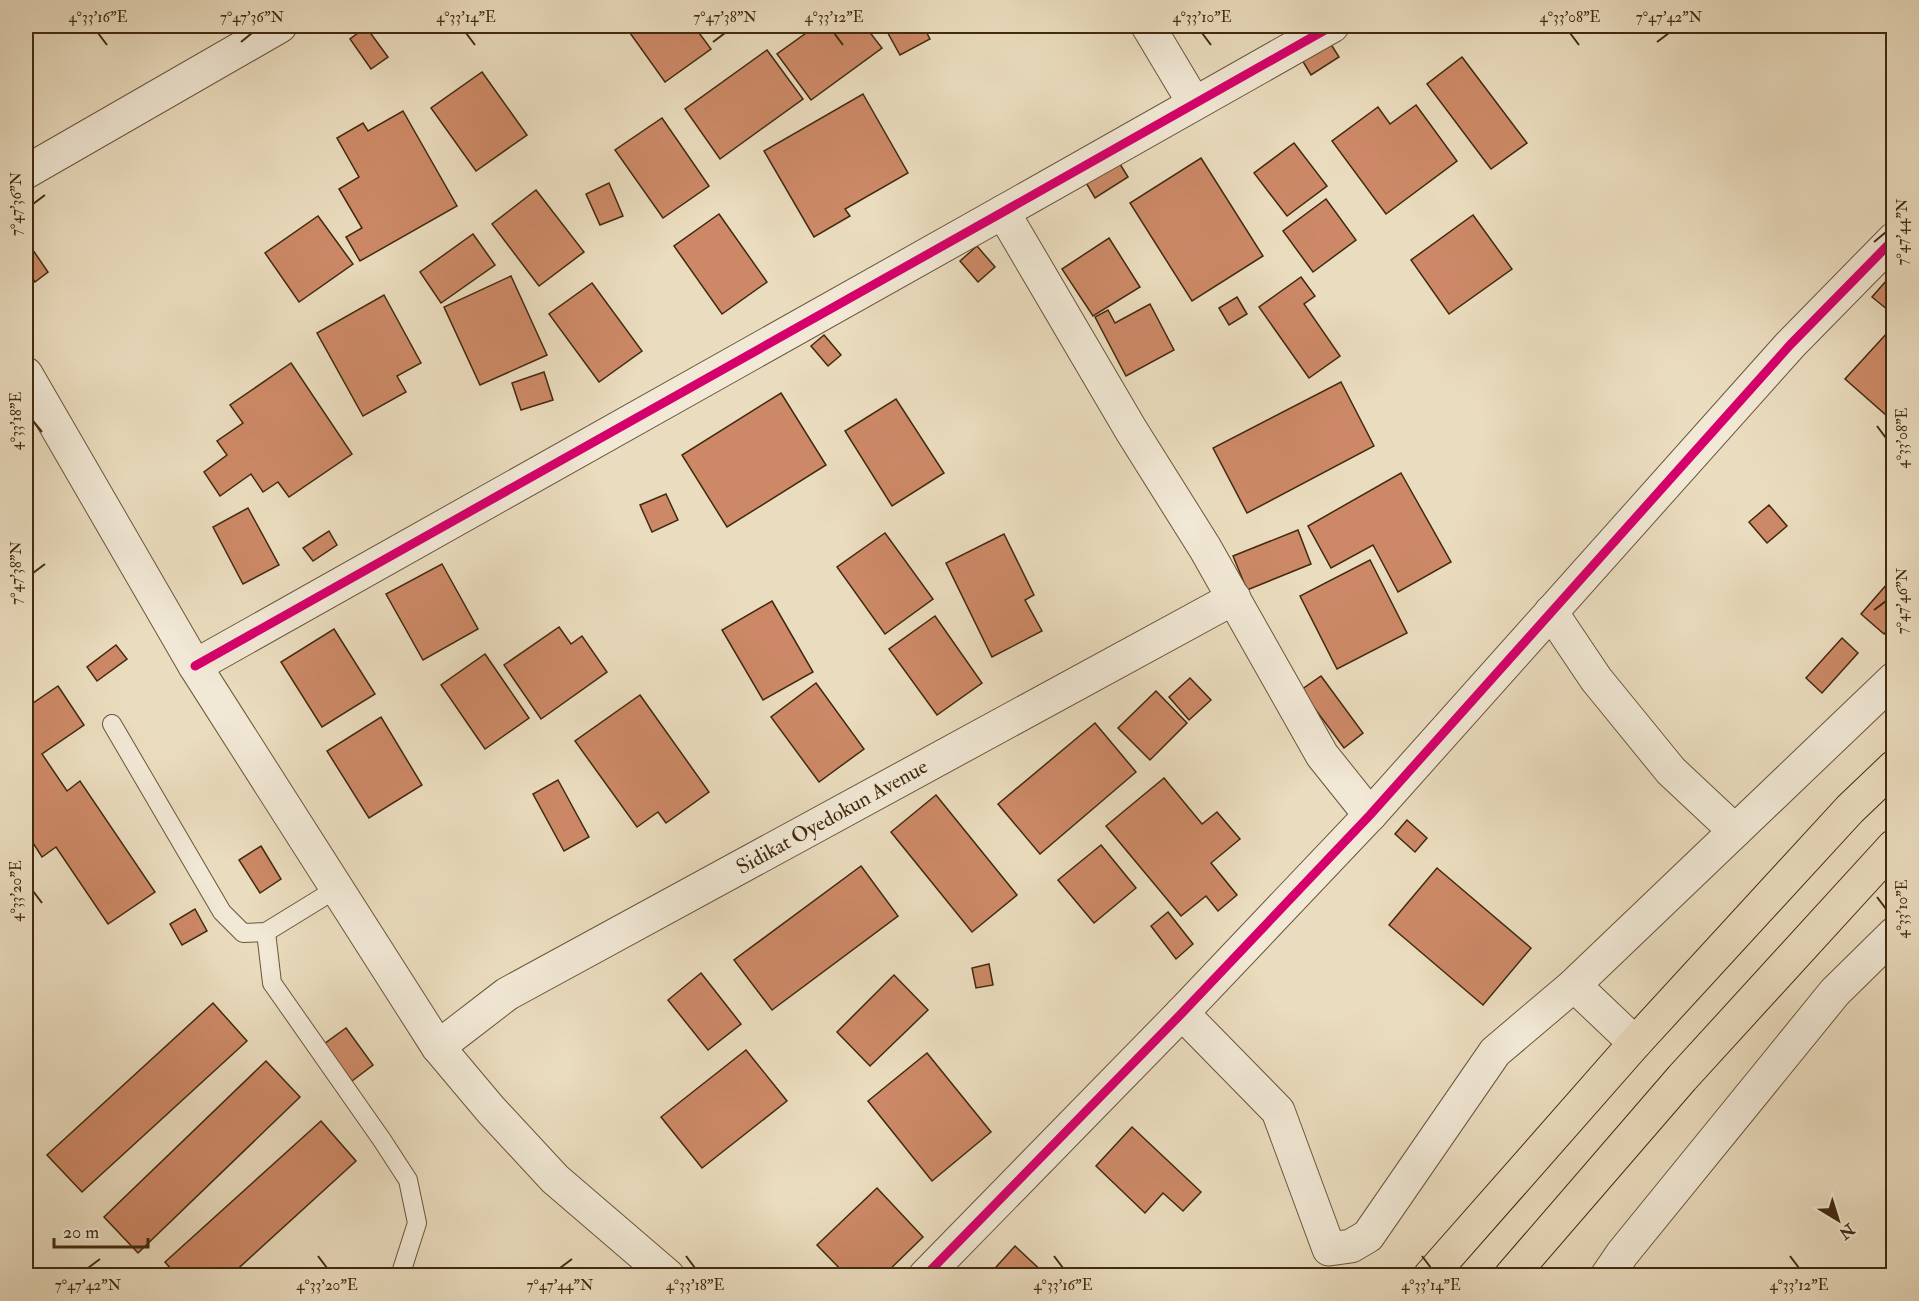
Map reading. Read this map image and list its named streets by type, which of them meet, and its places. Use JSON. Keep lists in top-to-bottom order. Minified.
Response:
{"streets":{"street":["Sidikat Oyedokun Avenue"]},"scale_bar":"20 m","north":"bottom right","coordinates":["4°33'16\"E","7°47'36\"N","4°33'14\"E","7°47'38\"N","4°33'12\"E","4°33'10\"E","4°33'08\"E","7°47'42\"N","7°47'44\"N","4°33'18\"E","7°47'46\"N","4°33'20\"E"]}
